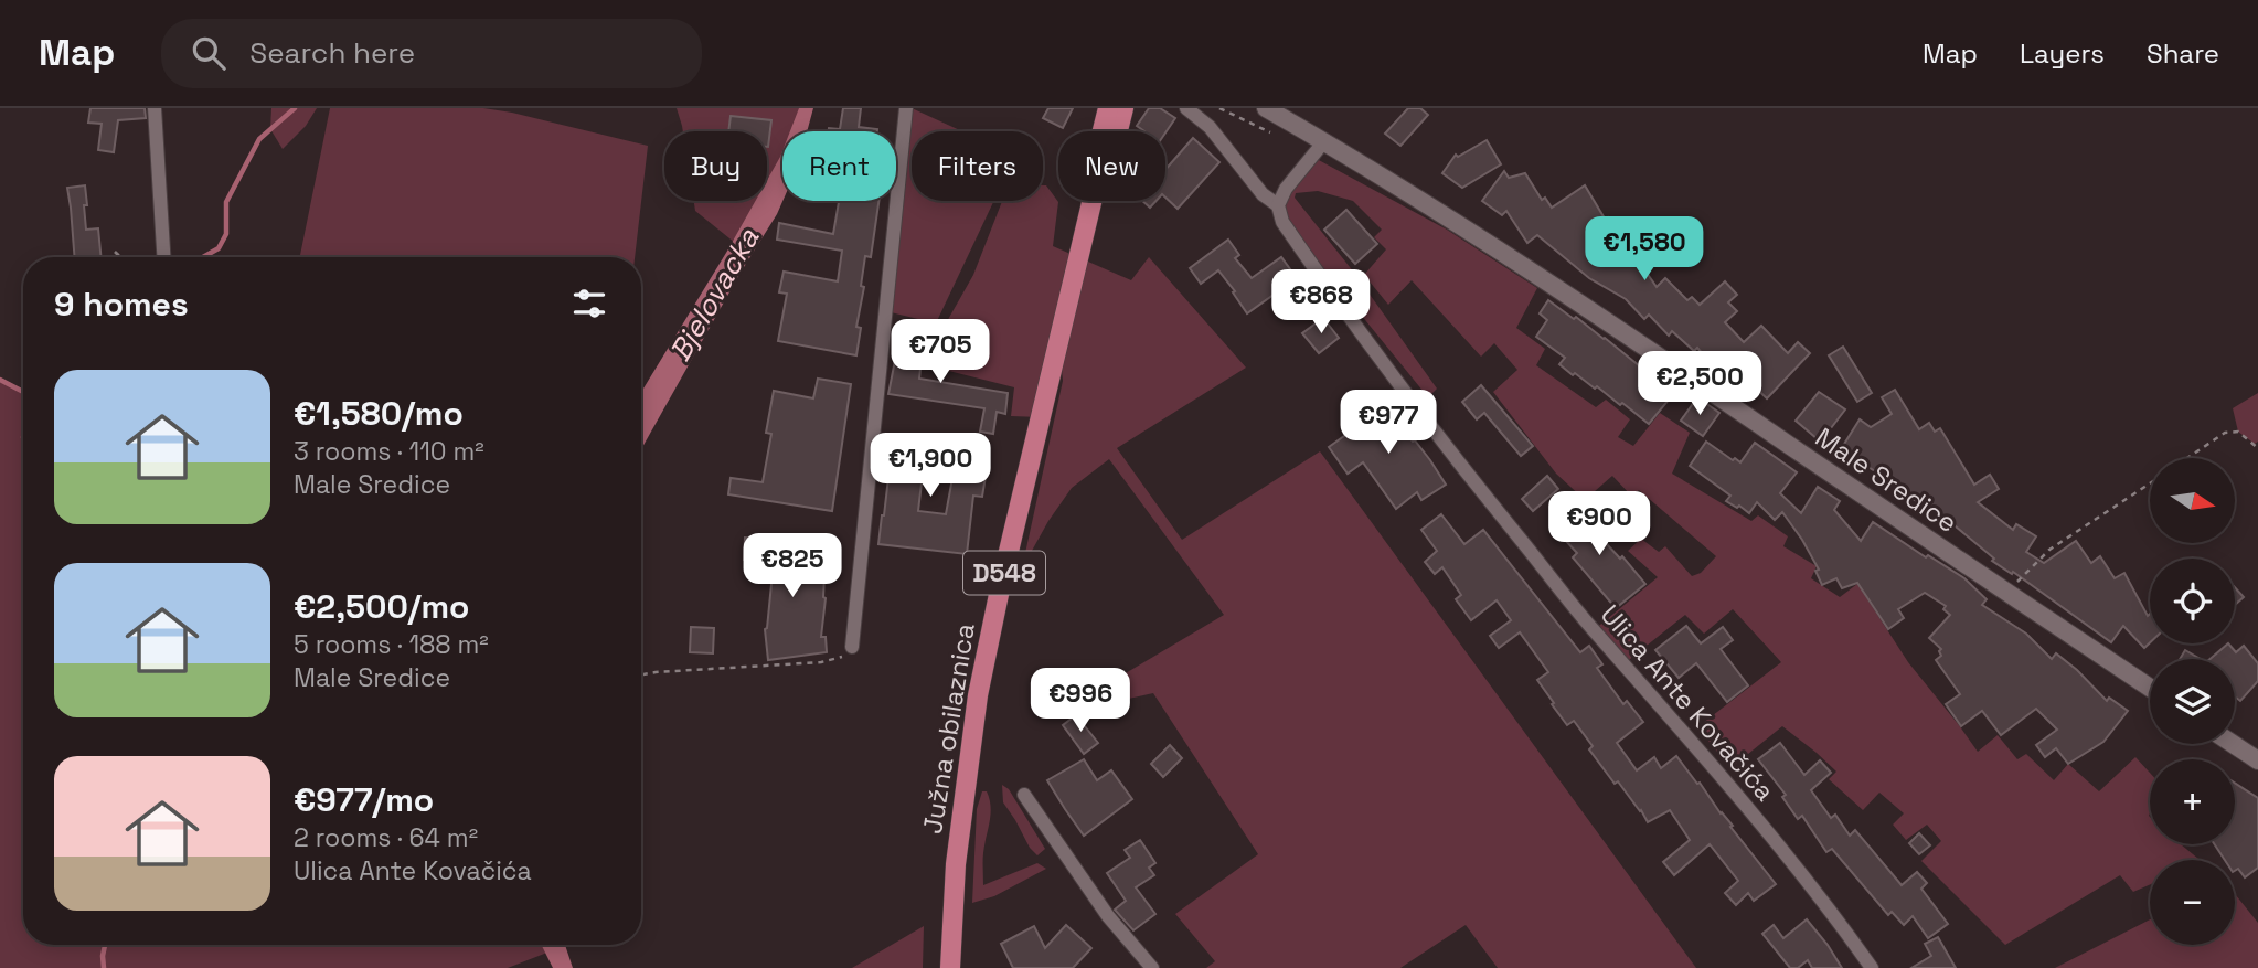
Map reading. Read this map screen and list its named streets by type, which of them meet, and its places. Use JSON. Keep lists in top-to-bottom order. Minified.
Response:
{"streets":{"main road":["D548","Južna obilaznica"],"street":["Male Sredice","Ulica Ante Kovačića"]},"water":["Bjelovacka"],"north":"right","page":{"header":"Map","search":"Search here","nav":["Map","Layers","Share"],"chip":["Buy","Rent","Filters","New"],"price":["€1,580","€868","€705","€2,500","€977","€1,900","€900","€825","€996"],"heading":"9 homes","list":[{"name":"€1,580/mo","note":"3 rooms · 110 m² · Male Sredice"},{"name":"€2,500/mo","note":"5 rooms · 188 m² · Male Sredice"},{"name":"€977/mo","note":"2 rooms · 64 m² · Ulica Ante Kovačića"}],"map_buttons":["+","−"]}}
